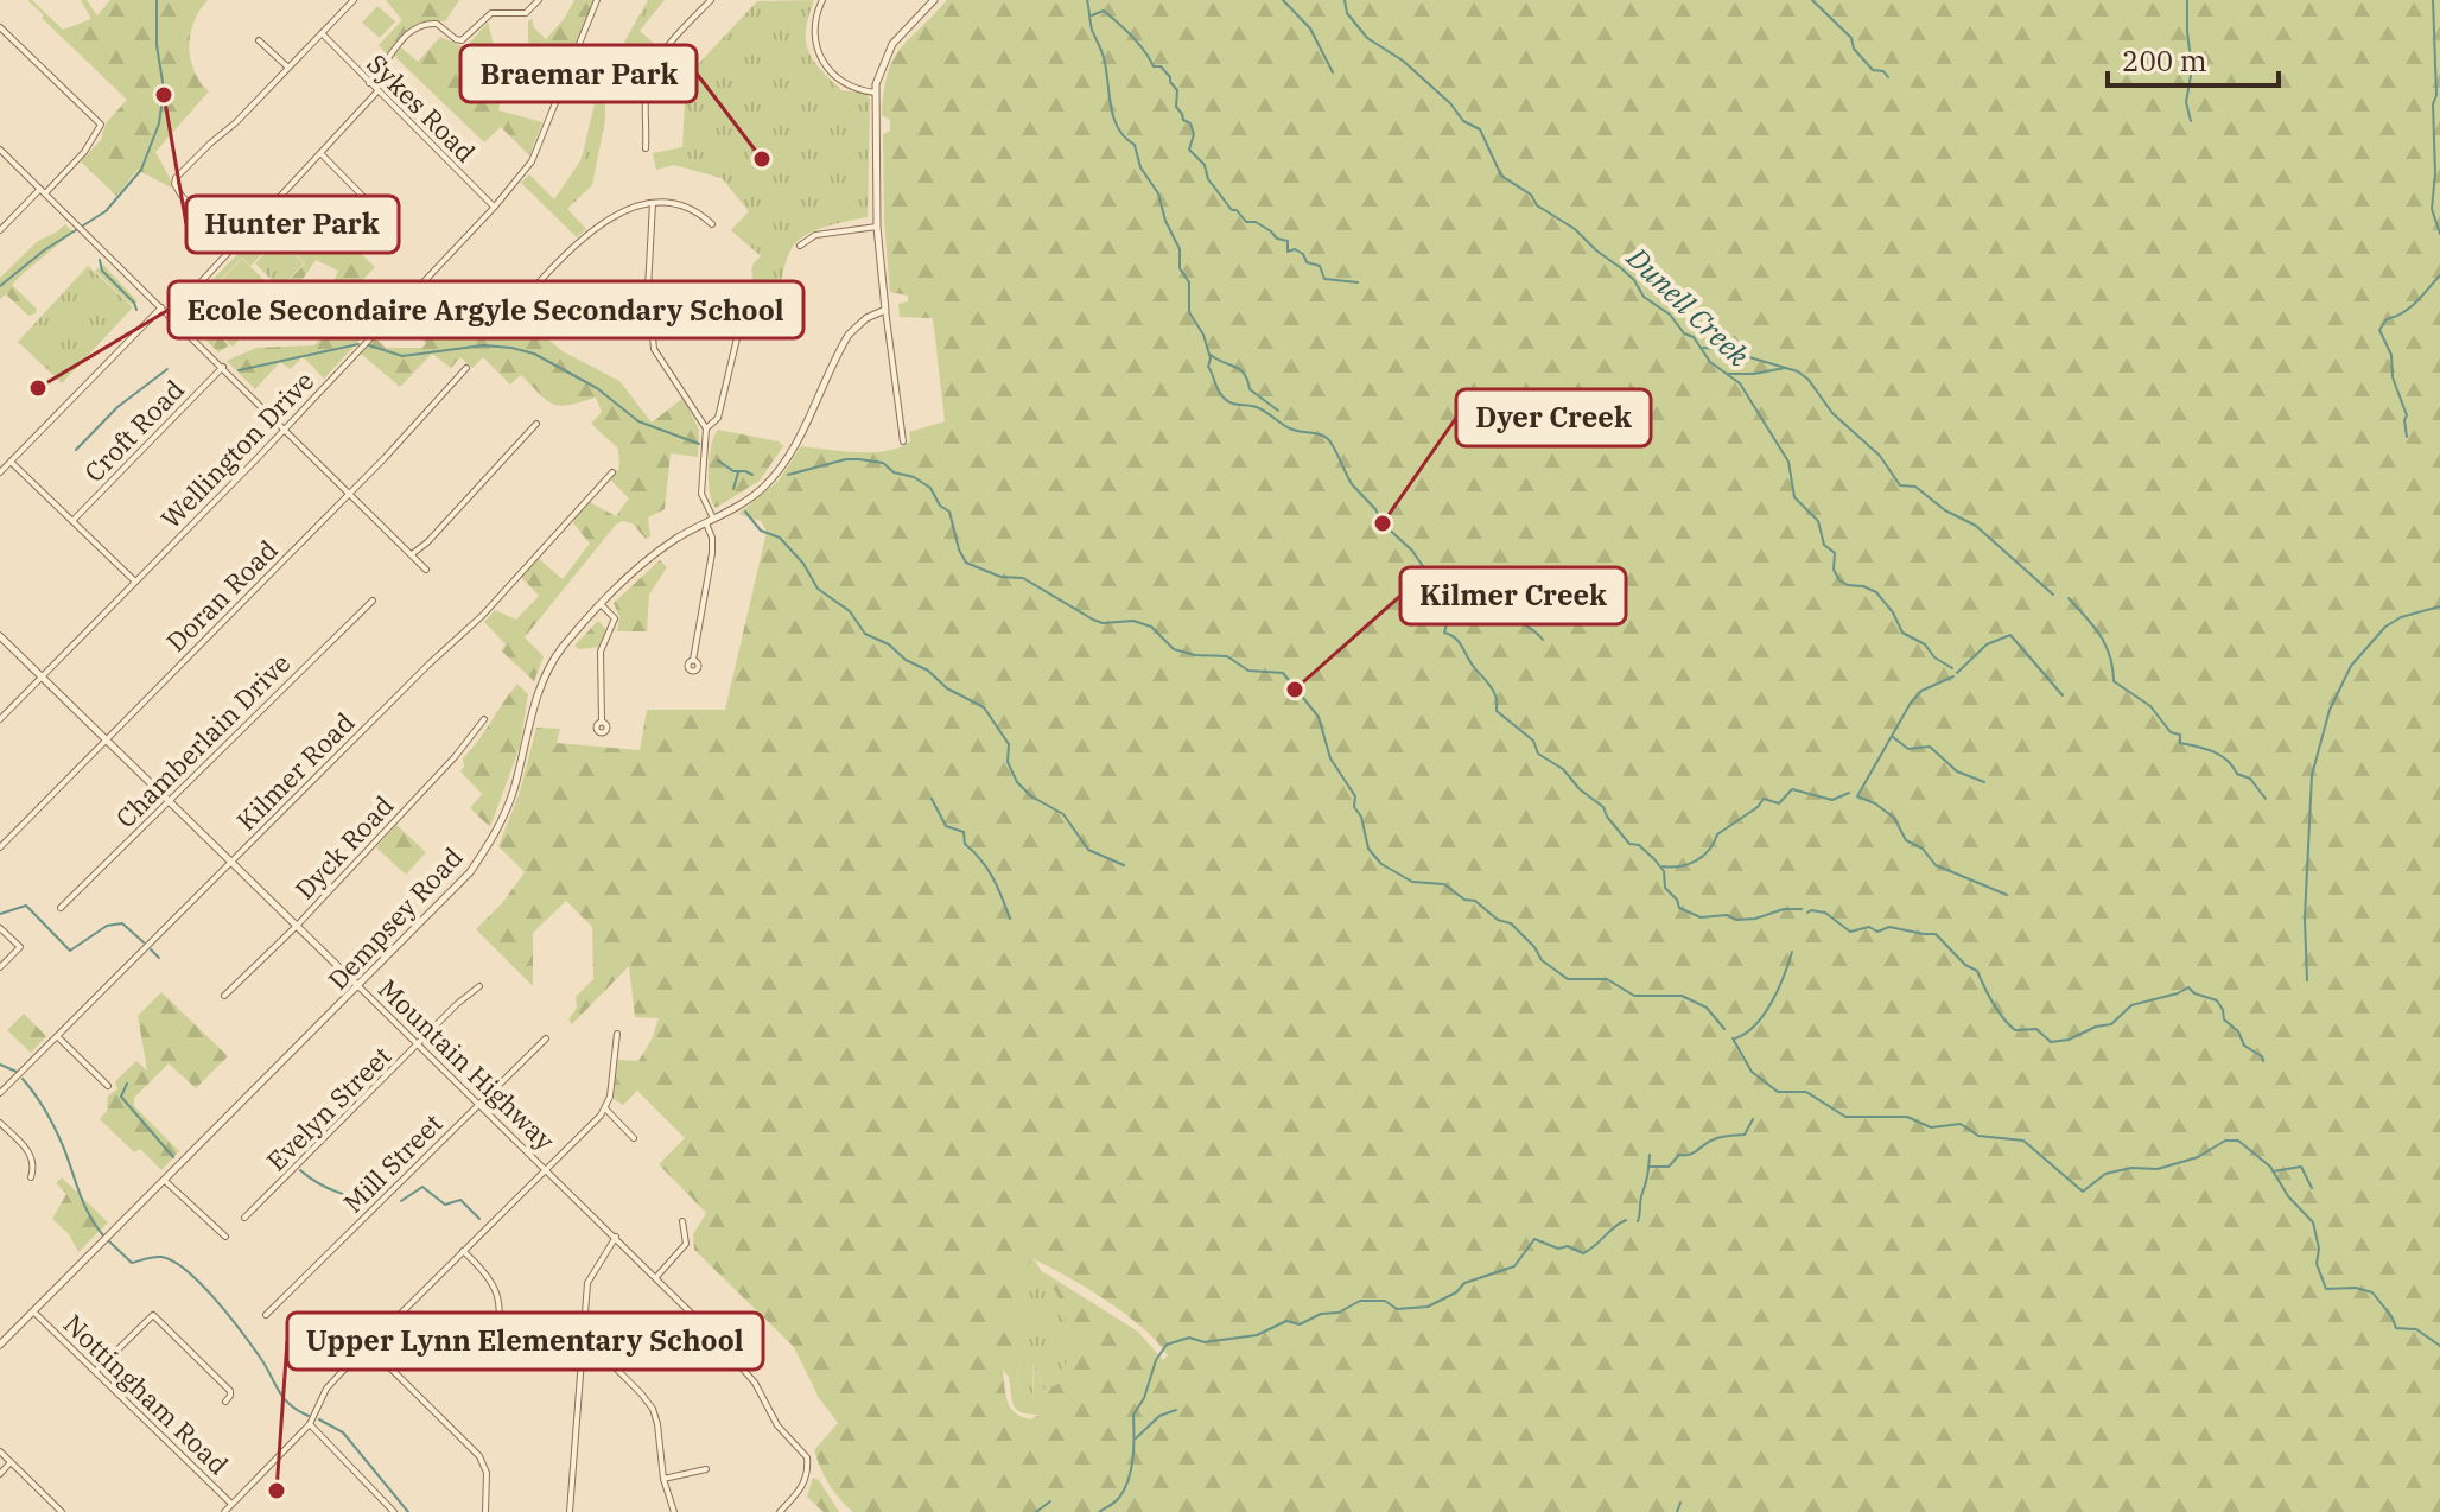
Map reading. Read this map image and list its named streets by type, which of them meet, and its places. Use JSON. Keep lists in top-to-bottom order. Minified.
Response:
{"streets":{"street":["Sykes Road","Croft Road","Wellington Drive","Doran Road","Chamberlain Drive","Kilmer Road","Dyck Road","Dempsey Road","Mountain Highway","Evelyn Street","Mill Street","Nottingham Road"]},"crossings":[["Sykes Road","Wellington Drive"],["Wellington Drive","Mountain Highway"],["Doran Road","Mountain Highway"],["Chamberlain Drive","Mountain Highway"],["Kilmer Road","Mountain Highway"],["Dyck Road","Mountain Highway"],["Dempsey Road","Mountain Highway"],["Dempsey Road","Nottingham Road"],["Mountain Highway","Evelyn Street"],["Mountain Highway","Mill Street"]],"water":["Dunell Creek"],"places":["Hunter Park","Braemar Park","Ecole Secondaire Argyle Secondary School","Dyer Creek","Kilmer Creek","Upper Lynn Elementary School"],"scale_bar":"200 m"}
